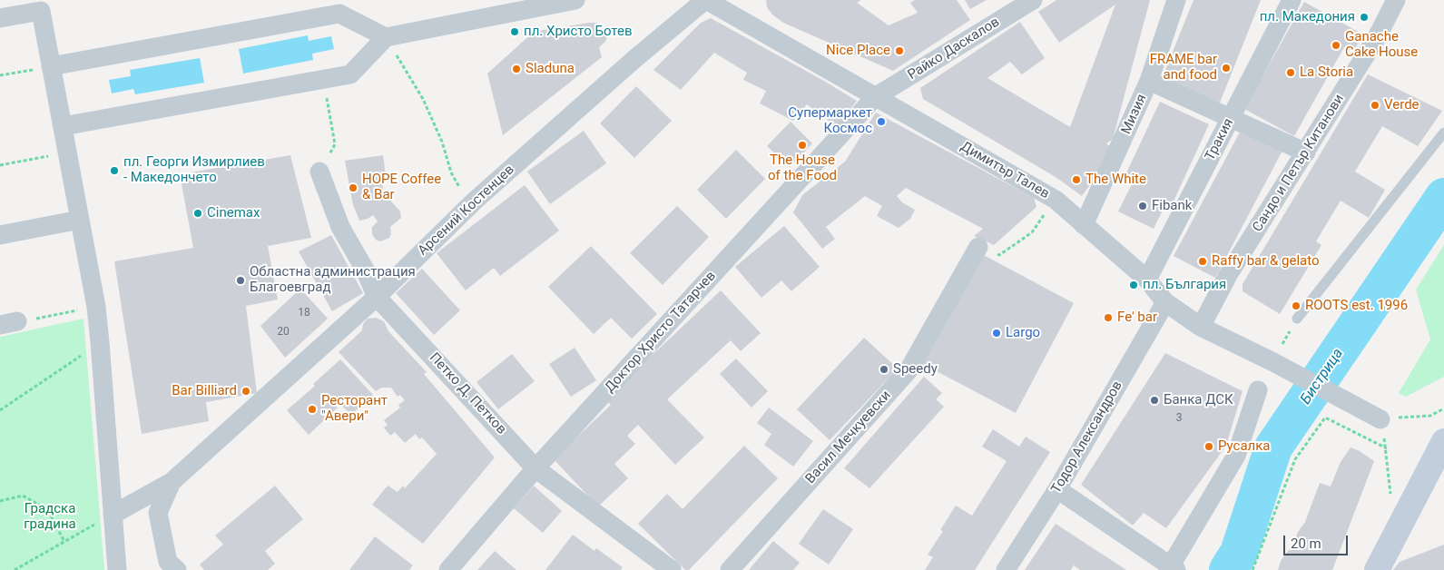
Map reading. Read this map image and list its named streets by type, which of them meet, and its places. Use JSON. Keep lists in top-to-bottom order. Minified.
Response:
{"streets":{"street":["Райко Даскалов","Мизия","Тракия","Сандо и Петър Китанови","Димитър Талев","Арсений Костенцев","Доктор Христо Татарчев","Петко Д. Петков","Васил Мечкуевски","Тодор Александров"]},"crossings":[["Райко Даскалов","Димитър Талев"],["Райко Даскалов","Доктор Христо Татарчев"],["Мизия","Димитър Талев"],["Тракия","Димитър Талев"],["Сандо и Петър Китанови","Димитър Талев"],["Димитър Талев","Арсений Костенцев"],["Димитър Талев","Доктор Христо Татарчев"],["Димитър Талев","Тодор Александров"],["Арсений Костенцев","Петко Д. Петков"],["Доктор Христо Татарчев","Петко Д. Петков"]],"water":["Бистрица"],"parks":["Градска градина"],"places":["пл. Македония","пл. Христо Ботев","Ganache Cake House","Nice Place","FRAME bar and food","Sladuna","La Storia","Verde","Супермаркет Космос","The House of the Food","пл. Георги Измирлиев - Македончето","The White","HOPE Coffee & Bar","Fibank","Cinemax","Raffy bar & gelato","Областна администрация Благоевград","пл. България","ROOTS est. 1996","Fe' bar","Largo","Speedy","Bar Billiard","Банка ДСК","Ресторант \"Авери\"","Русалка"],"house_numbers":["18","20","3"],"scale_bar":"20 m"}
